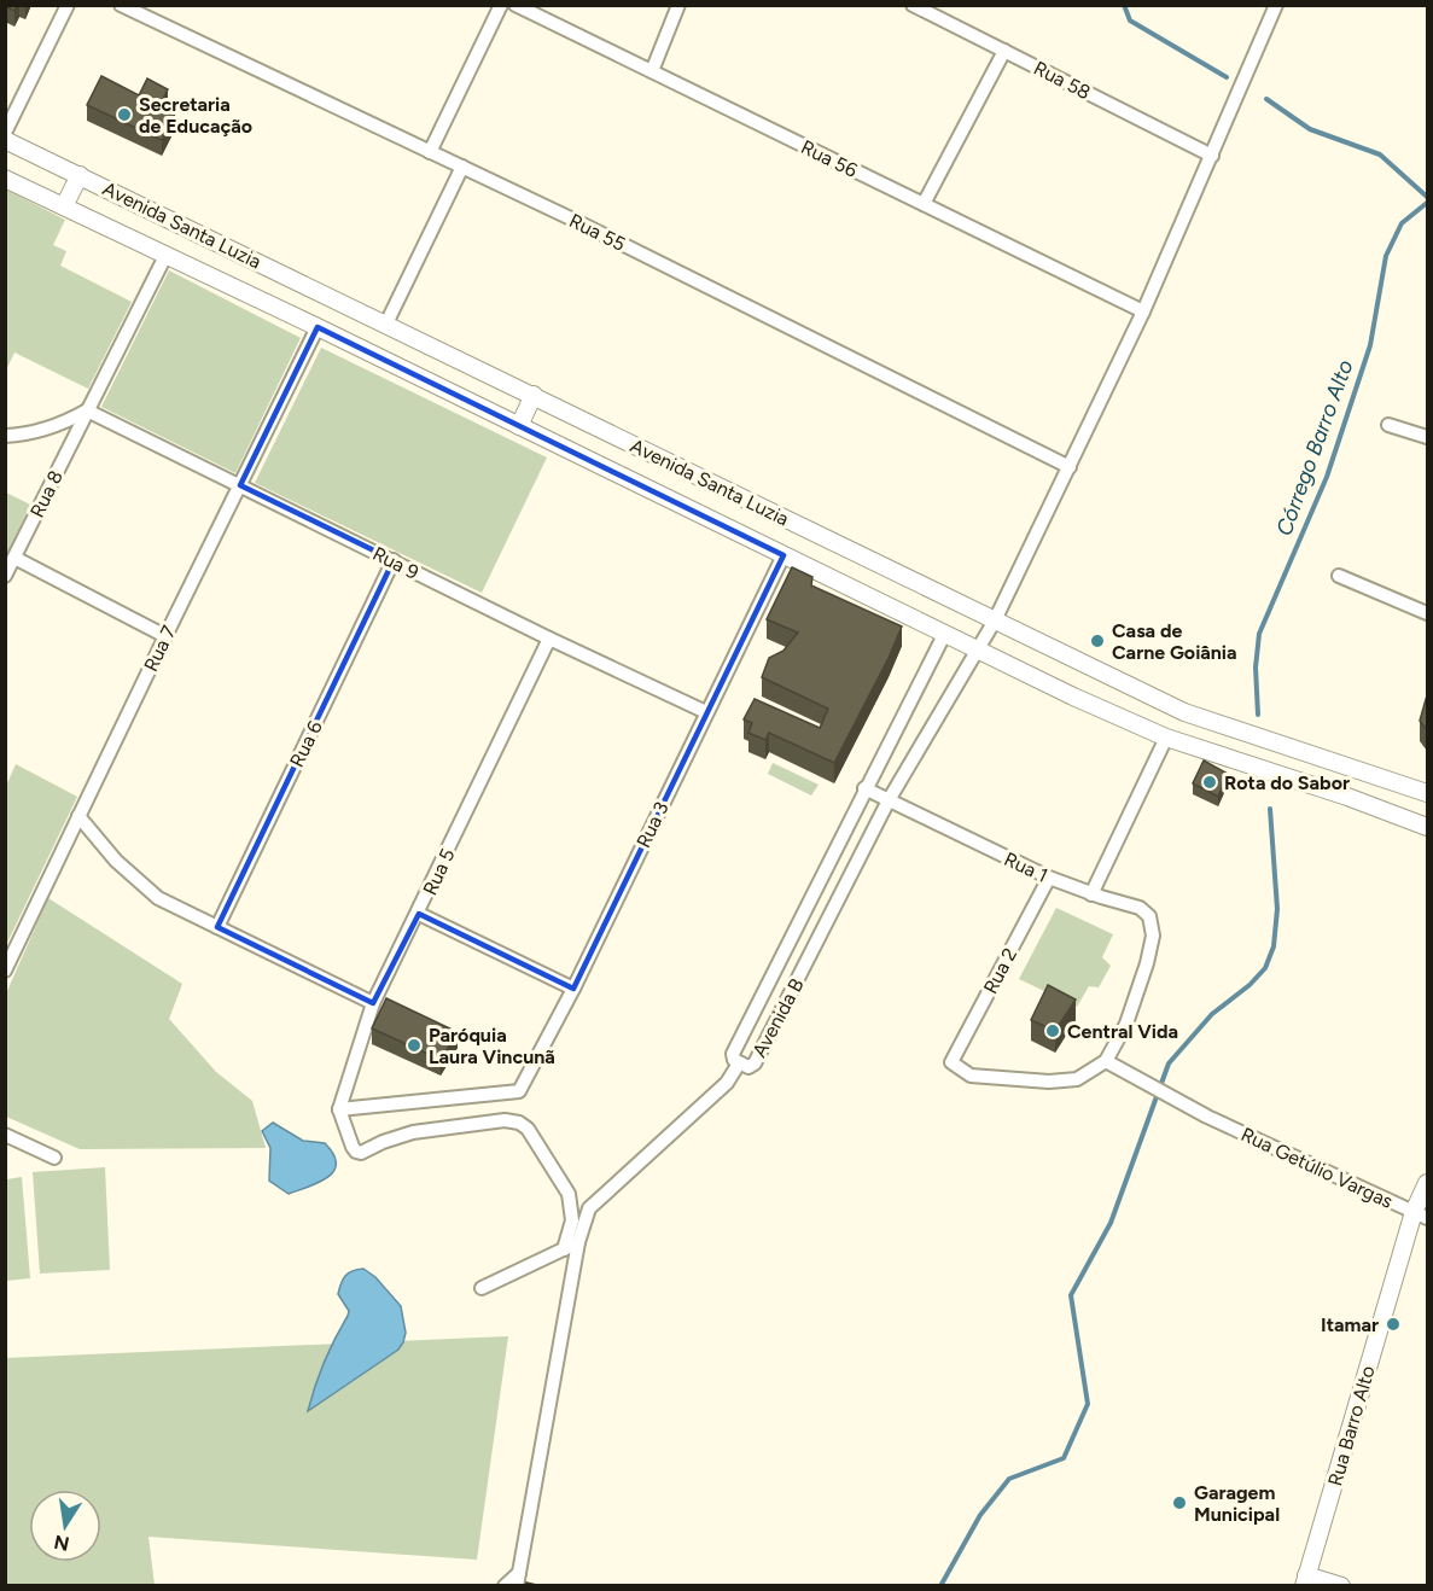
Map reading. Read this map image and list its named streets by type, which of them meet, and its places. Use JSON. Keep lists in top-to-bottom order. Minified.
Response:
{"streets":{"street":["Rua 58","Rua 56","Avenida Santa Luzia","Rua 55","Rua 8","Rua 9","Rua 7","Rua 6","Rua 3","Rua 1","Rua 5","Rua 2","Avenida B","Rua Getúlio Vargas","Rua Barro Alto"]},"crossings":[["Rua 58","Avenida B"],["Rua 56","Avenida B"],["Avenida Santa Luzia","Rua 8"],["Avenida Santa Luzia","Rua 7"],["Avenida Santa Luzia","Rua 3"],["Avenida Santa Luzia","Avenida B"],["Rua 55","Avenida B"],["Rua 8","Rua 9"],["Rua 9","Rua 7"],["Rua 9","Rua 6"],["Rua 9","Rua 3"],["Rua 9","Rua 5"],["Rua 3","Rua 5"],["Rua 1","Rua 2"],["Rua 1","Avenida B"],["Rua 1","Rua Getúlio Vargas"],["Rua 2","Rua Getúlio Vargas"],["Rua Getúlio Vargas","Rua Barro Alto"]],"water":["Córrego Barro Alto"],"places":["Secretaria de Educação","Casa de Carne Goiânia","Rota do Sabor","Central Vida","Paróquia Laura Vincunã","Itamar","Garagem Municipal"],"north":"bottom"}
